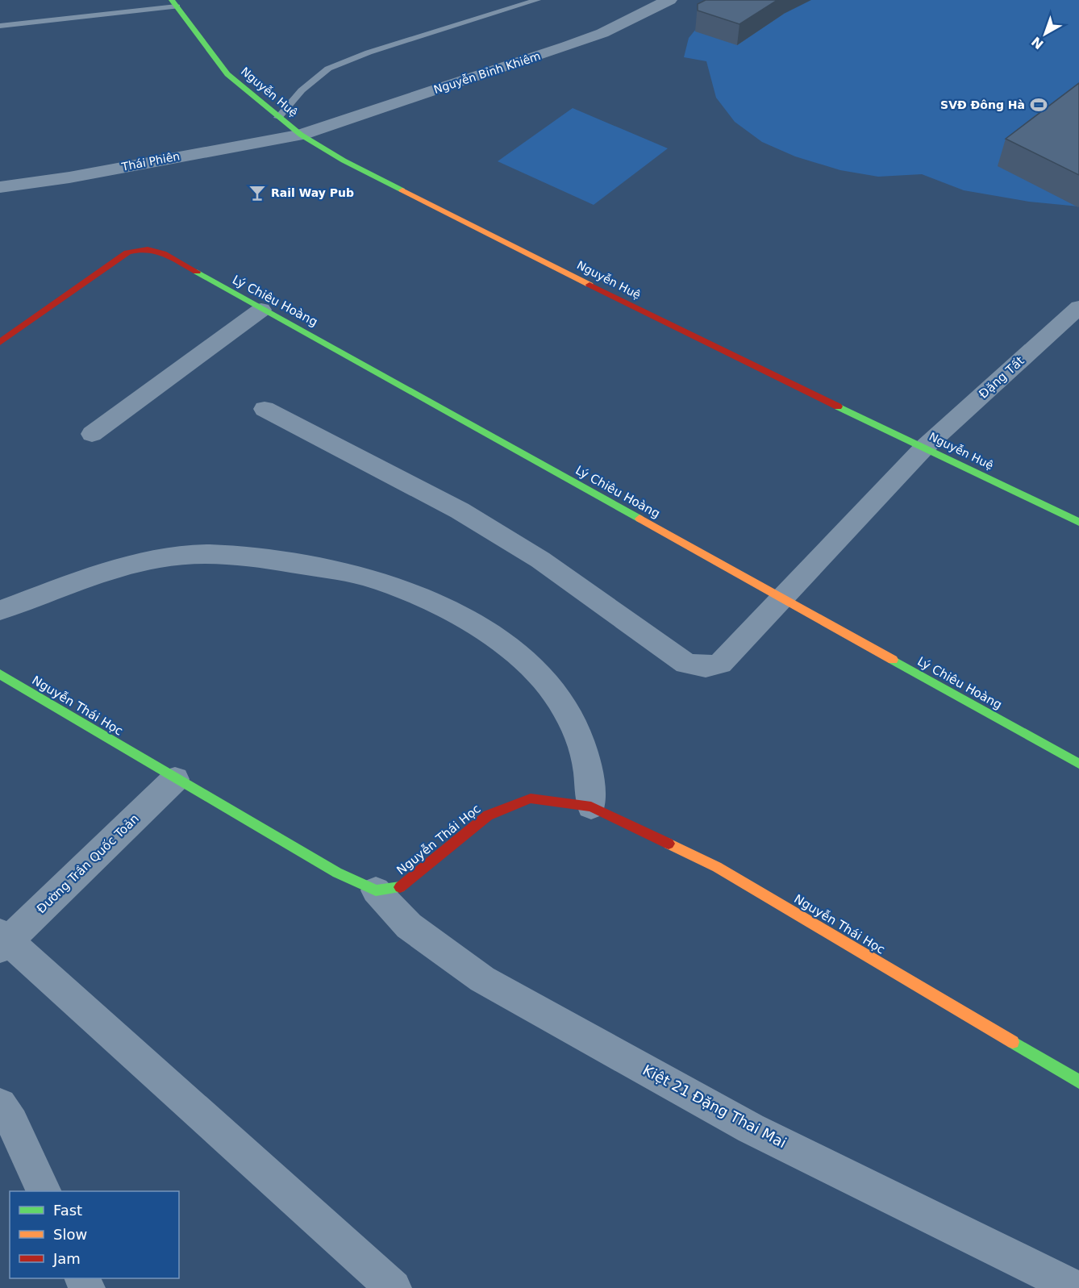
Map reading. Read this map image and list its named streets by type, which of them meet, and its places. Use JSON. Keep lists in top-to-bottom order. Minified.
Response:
{"streets":{"street":["Nguyễn Bỉnh Khiêm","Nguyễn Huệ","Thái Phiên","Lý Chiêu Hoàng","Đặng Tất","Nguyễn Thái Học","Đường Trần Quốc Toản","Kiệt 21 Đặng Thai Mai"]},"crossings":[["Nguyễn Bỉnh Khiêm","Nguyễn Huệ"],["Nguyễn Bỉnh Khiêm","Thái Phiên"],["Nguyễn Huệ","Thái Phiên"],["Nguyễn Huệ","Đặng Tất"],["Lý Chiêu Hoàng","Đặng Tất"],["Nguyễn Thái Học","Đường Trần Quốc Toản"],["Nguyễn Thái Học","Kiệt 21 Đặng Thai Mai"]],"places":{"sports":["SVĐ Đông Hà"],"bar":["Rail Way Pub"]},"legend":["Fast","Slow","Jam"],"north":"bottom left"}
